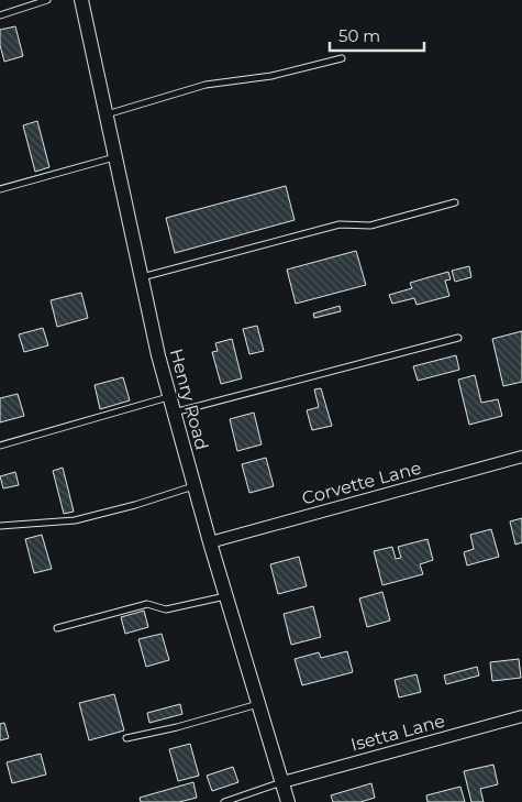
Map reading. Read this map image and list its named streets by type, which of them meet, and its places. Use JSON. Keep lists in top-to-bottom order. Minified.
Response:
{"streets":{"street":["Henry Road","Corvette Lane","Isetta Lane"]},"crossings":[["Henry Road","Corvette Lane"],["Henry Road","Isetta Lane"]],"scale_bar":"50 m"}
